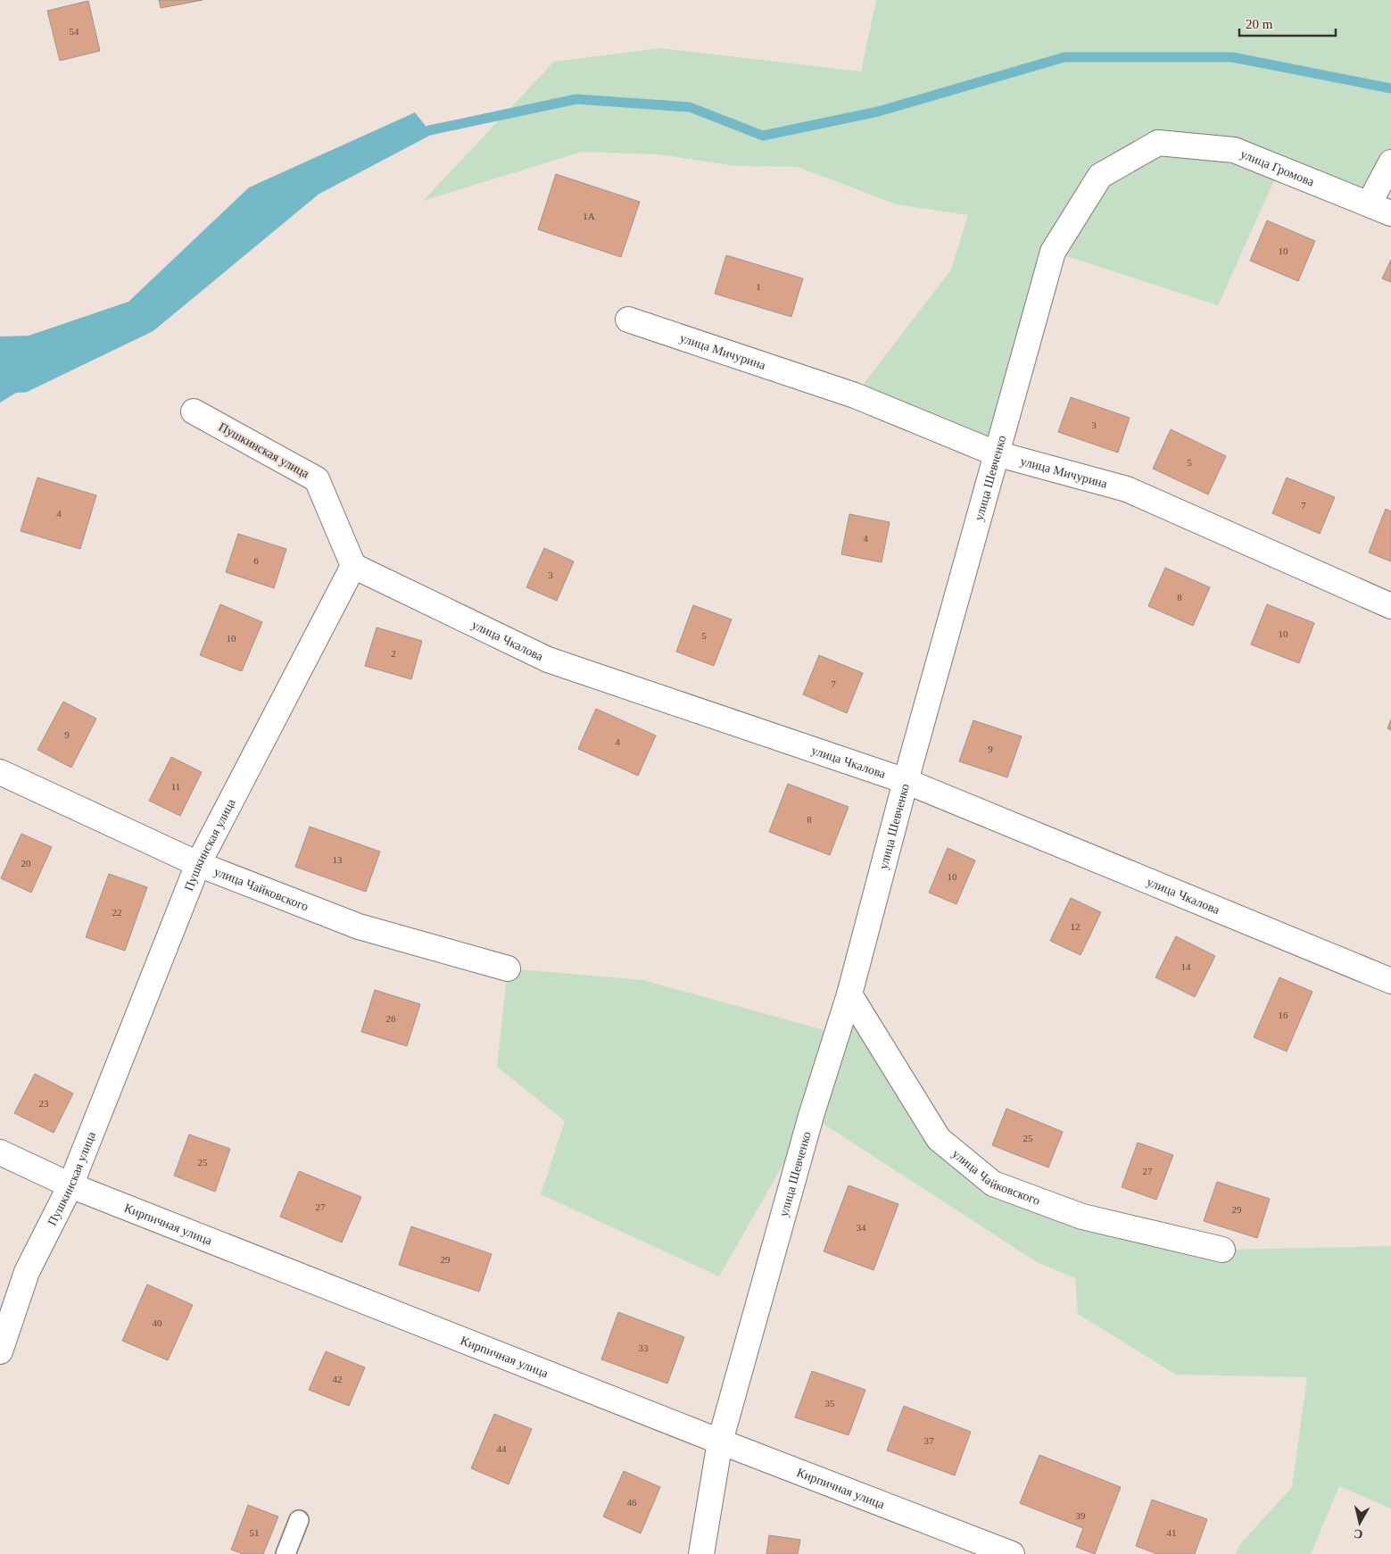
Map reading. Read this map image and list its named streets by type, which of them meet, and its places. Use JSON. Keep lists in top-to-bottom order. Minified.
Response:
{"streets":{"street":["улица Громова","улица Мичурина","Пушкинская улица","улица Шевченко","улица Чкалова","улица Чайковского","Кирпичная улица"]},"crossings":[["улица Громова","улица Шевченко"],["улица Мичурина","улица Шевченко"],["Пушкинская улица","улица Чкалова"],["Пушкинская улица","улица Чайковского"],["Пушкинская улица","Кирпичная улица"],["улица Шевченко","улица Чкалова"],["улица Шевченко","улица Чайковского"],["улица Шевченко","Кирпичная улица"]],"house_numbers":["54","1А","10","1","3","5","7","4","4","6","3","8","10","5","10","2","7","9","4","9","11","8","13","20","10","22","12","14","16","26","23","25","25","27","27","29","34","29","40","33","42","35","37","44","46","39","51","41"],"scale_bar":"20 m","north":"bottom"}
